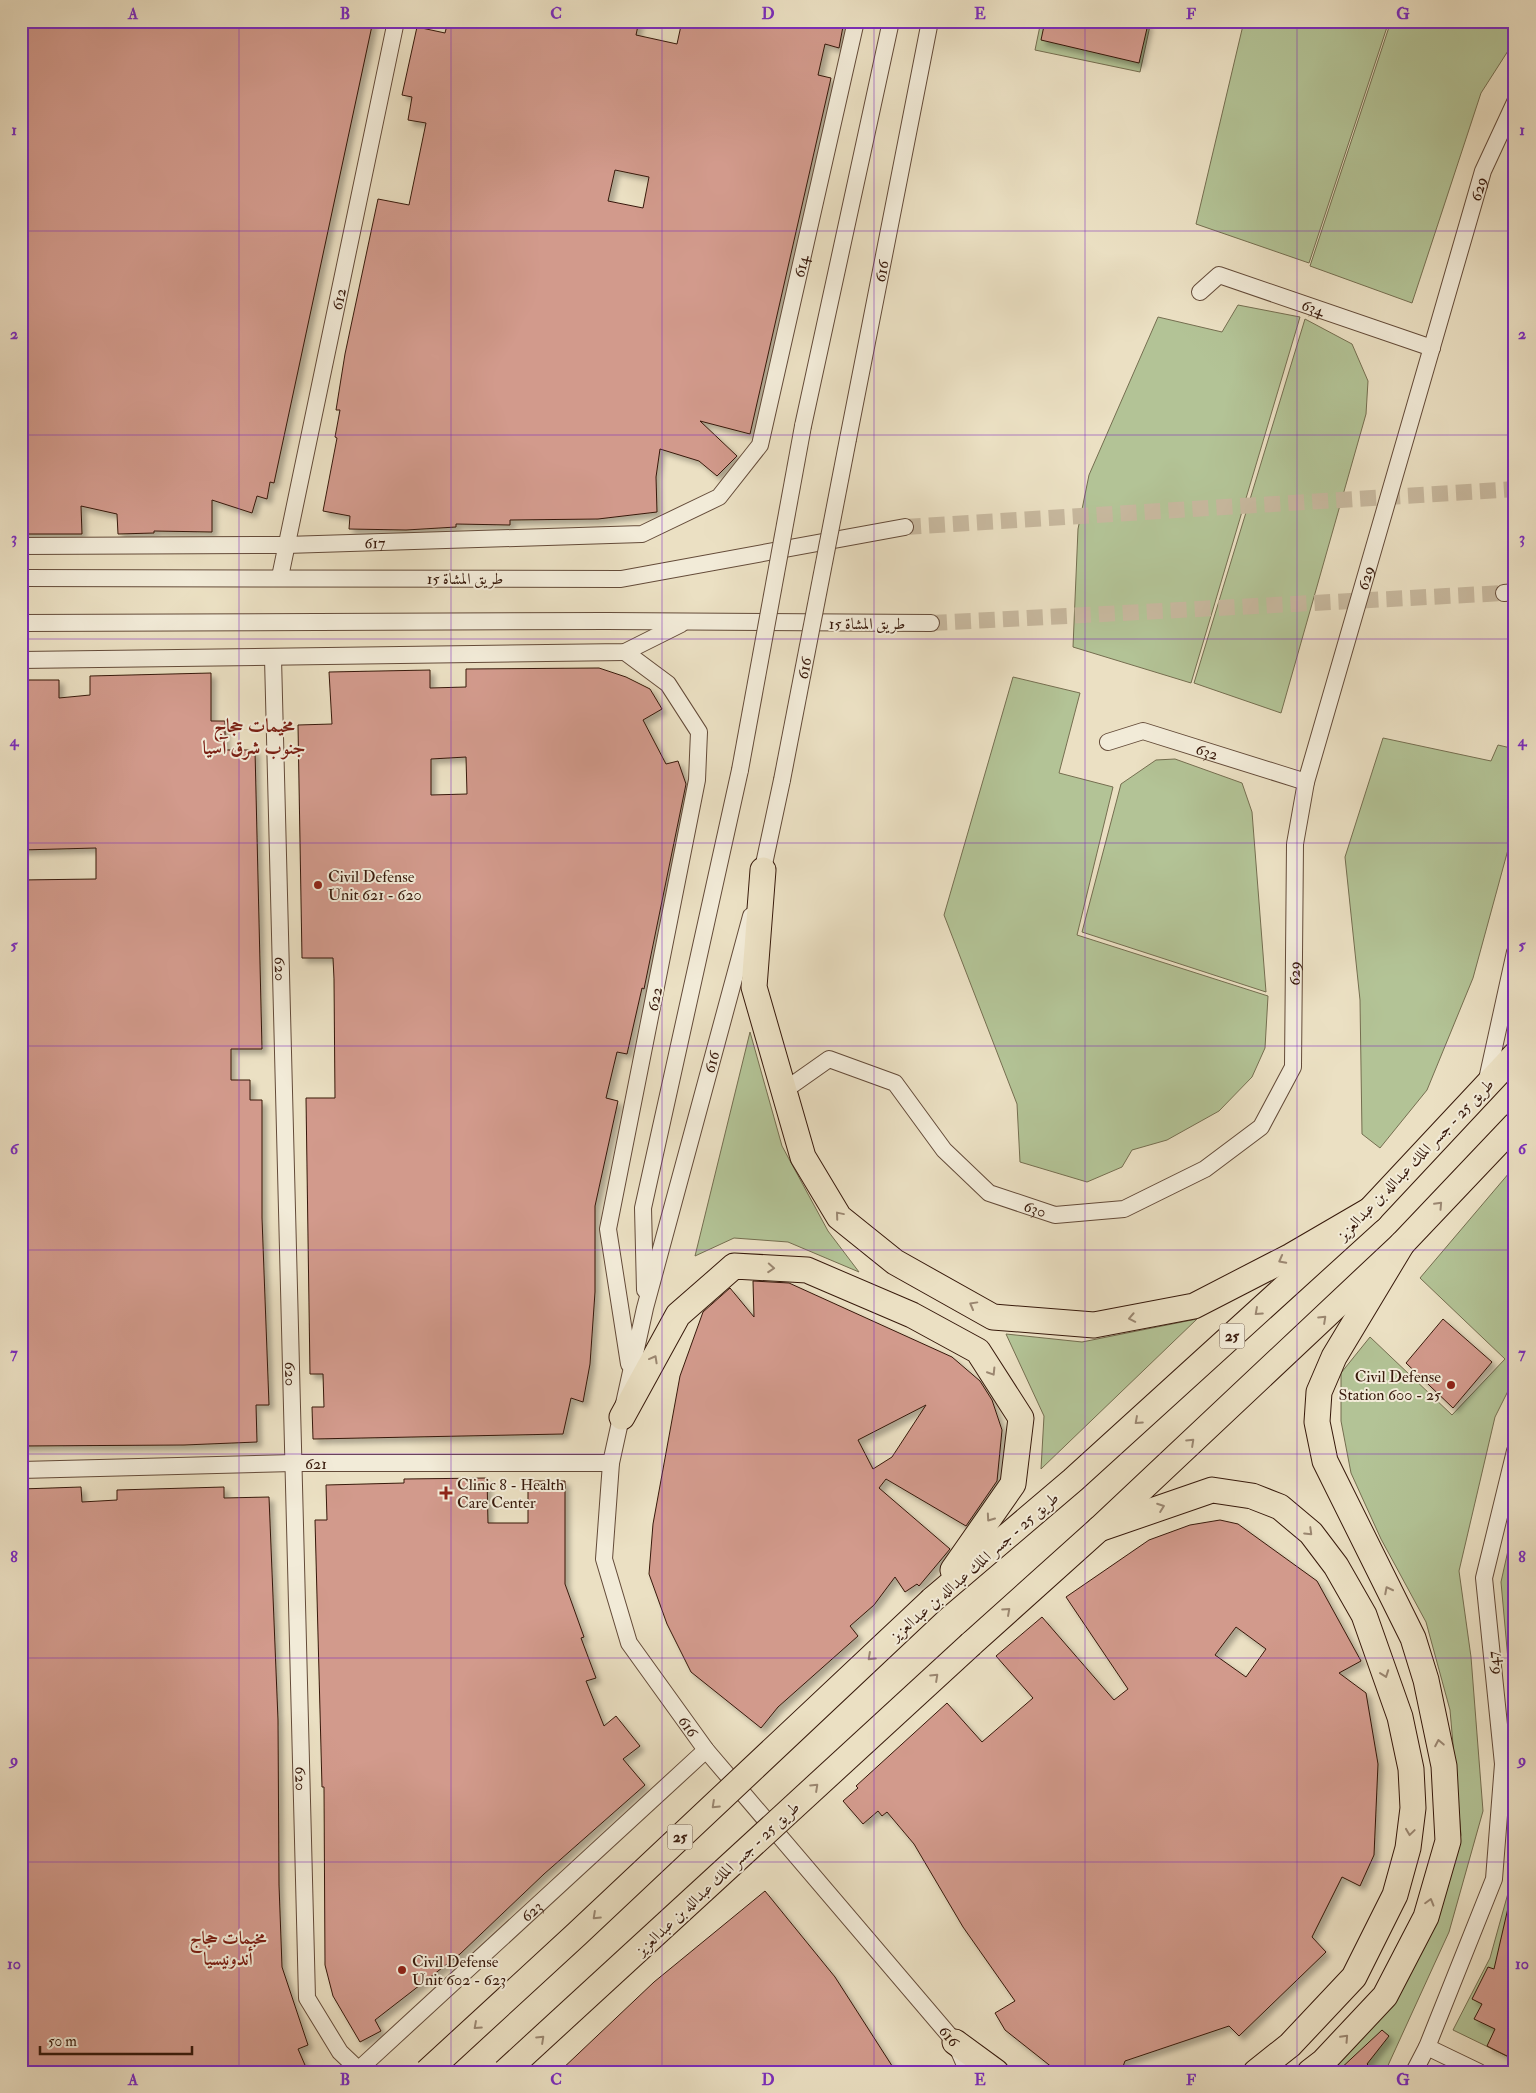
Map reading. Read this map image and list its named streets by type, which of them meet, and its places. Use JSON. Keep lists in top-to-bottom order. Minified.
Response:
{"streets":{"main road":["طريق 25 - جسر الملك عبدالله بن عبدالعزيز","25"],"street":["629","614","616","612","634","617","طريق المشاة 15","632","620","622","630","621","647","623"]},"crossings":[["629","634"],["629","632"],["629","630"],["614","617"],["616","622"],["616","621"],["616","623"],["612","617"],["612","طريق المشاة 15"],["طريق المشاة 15","620"],["طريق المشاة 15","622"],["620","621"],["620","623"]],"districts":["مخيمات حجاج جنوب شرق آسيا","مخيمات حجاج أندونيسيا"],"places":{"other":["Civil Defense Unit 621 - 620","Civil Defense Station 600 - 25","Civil Defense Unit 602 - 623"],"health":["Clinic 8 - Health Care Center"]},"scale_bar":"50 m","grid":{"columns":["A","B","C","D","E","F","G"],"rows":["1","2","3","4","5","6","7","8","9","10"]}}
